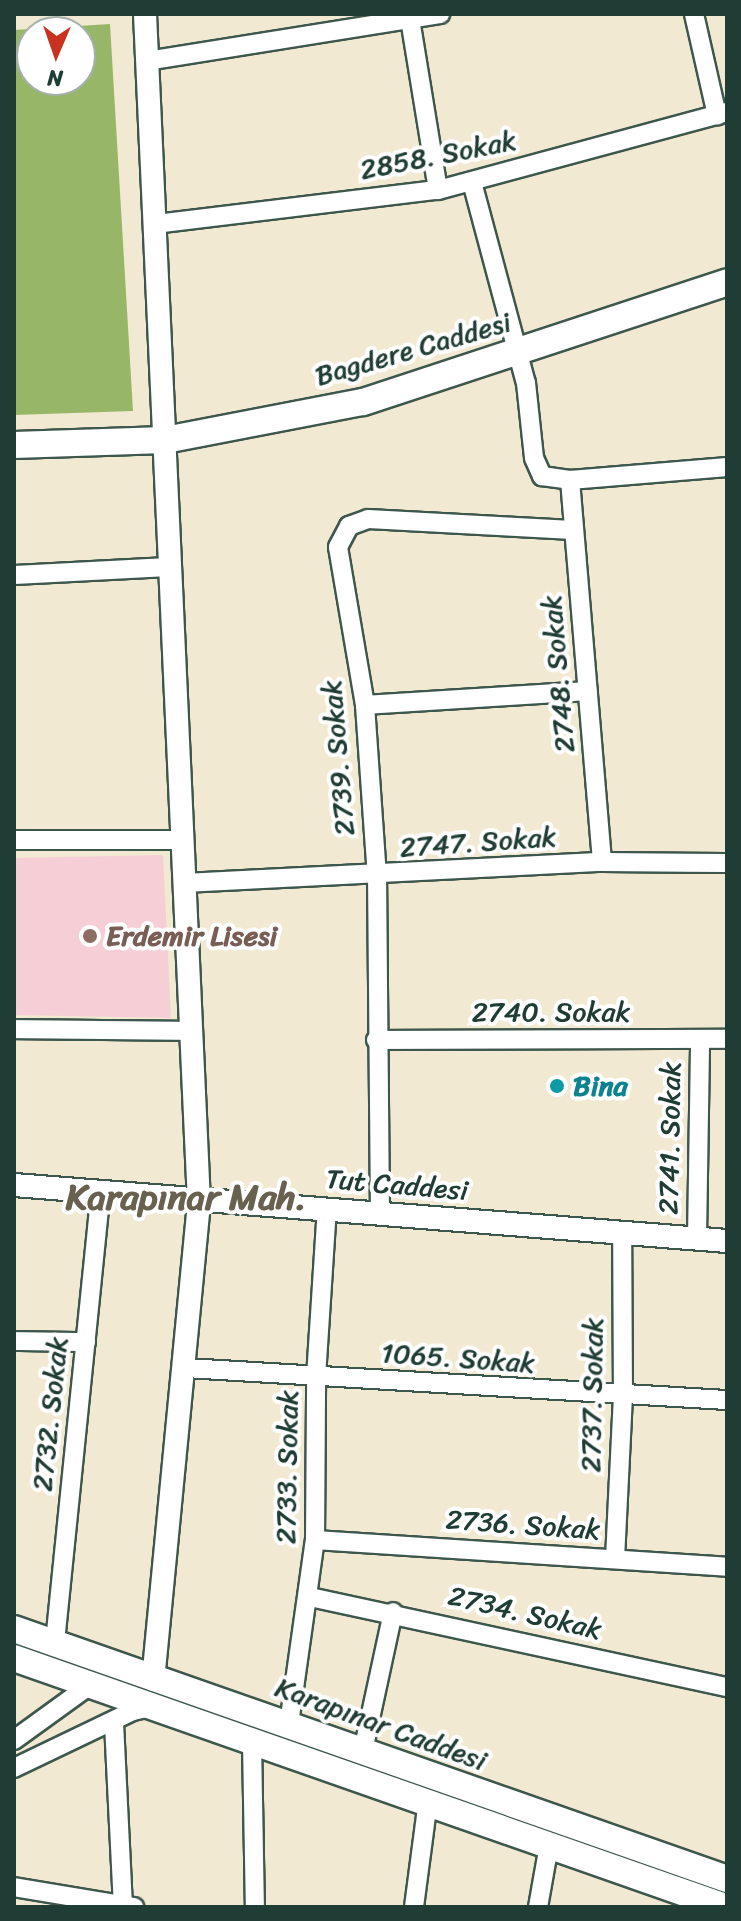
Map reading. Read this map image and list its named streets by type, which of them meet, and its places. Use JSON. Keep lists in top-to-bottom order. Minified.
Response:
{"streets":{"main road":["Bagdere Caddesi","Karapınar Caddesi"],"street":["2858. Sokak","2748. Sokak","2739. Sokak","2747. Sokak","2740. Sokak","2741. Sokak","Tut Caddesi","1065. Sokak","2737. Sokak","2732. Sokak","2733. Sokak","2736. Sokak","2734. Sokak"]},"crossings":[["2748. Sokak","2739. Sokak"],["2748. Sokak","2747. Sokak"],["2739. Sokak","2747. Sokak"],["2739. Sokak","2740. Sokak"],["2739. Sokak","Tut Caddesi"],["2740. Sokak","2741. Sokak"],["2741. Sokak","Tut Caddesi"],["Tut Caddesi","2737. Sokak"],["Tut Caddesi","2732. Sokak"],["Tut Caddesi","2733. Sokak"],["1065. Sokak","2737. Sokak"],["1065. Sokak","2733. Sokak"],["2737. Sokak","2736. Sokak"],["2732. Sokak","Karapınar Caddesi"],["2733. Sokak","2736. Sokak"],["2733. Sokak","2734. Sokak"],["2733. Sokak","Karapınar Caddesi"]],"districts":["Karapınar Mah."],"places":["Erdemir Lisesi","Bina"],"north":"bottom"}
